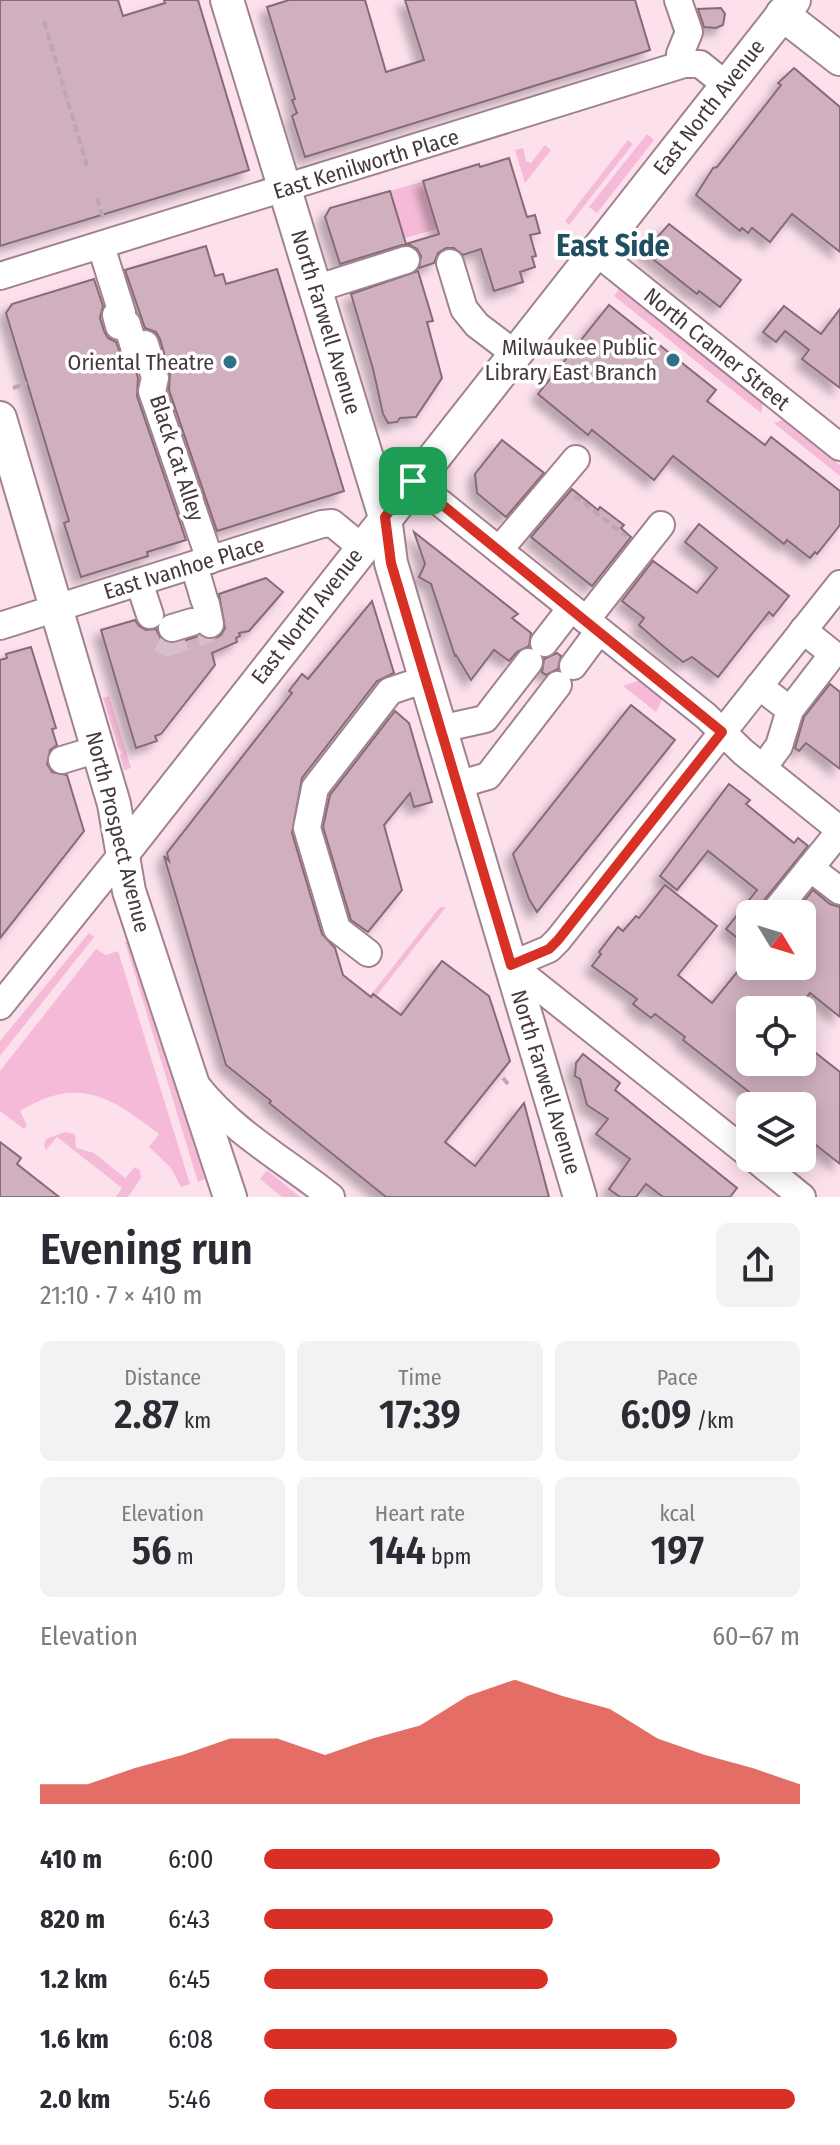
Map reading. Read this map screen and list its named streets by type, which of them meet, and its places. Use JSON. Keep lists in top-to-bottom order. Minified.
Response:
{"streets":{"main road":["East North Avenue","North Farwell Avenue","North Prospect Avenue"],"street":["East Kenilworth Place","North Cramer Street","Black Cat Alley","East Ivanhoe Place"]},"crossings":[["East North Avenue","East Kenilworth Place"],["East North Avenue","North Farwell Avenue"],["East North Avenue","North Cramer Street"],["East North Avenue","East Ivanhoe Place"],["East North Avenue","North Prospect Avenue"],["East Kenilworth Place","North Farwell Avenue"],["East Kenilworth Place","Black Cat Alley"],["Black Cat Alley","East Ivanhoe Place"],["East Ivanhoe Place","North Prospect Avenue"]],"districts":["East Side"],"places":["Milwaukee Public Library East Branch","Oriental Theatre"],"north":"bottom right","page":{"heading":["Evening run","21:10 · 7 × 410 m"],"stats":[["Distance","2.87 km"],["Time","17:39"],["Pace","6:09 /km"],["Elevation","56 m"],["Heart rate","144 bpm"],["kcal","197"]],"chart":["Elevation","60–67 m"],"list":[{"name":"410 m","note":"6:00"},{"name":"820 m","note":"6:43"},{"name":"1.2 km","note":"6:45"},{"name":"1.6 km","note":"6:08"},{"name":"2.0 km","note":"5:46"}]}}
